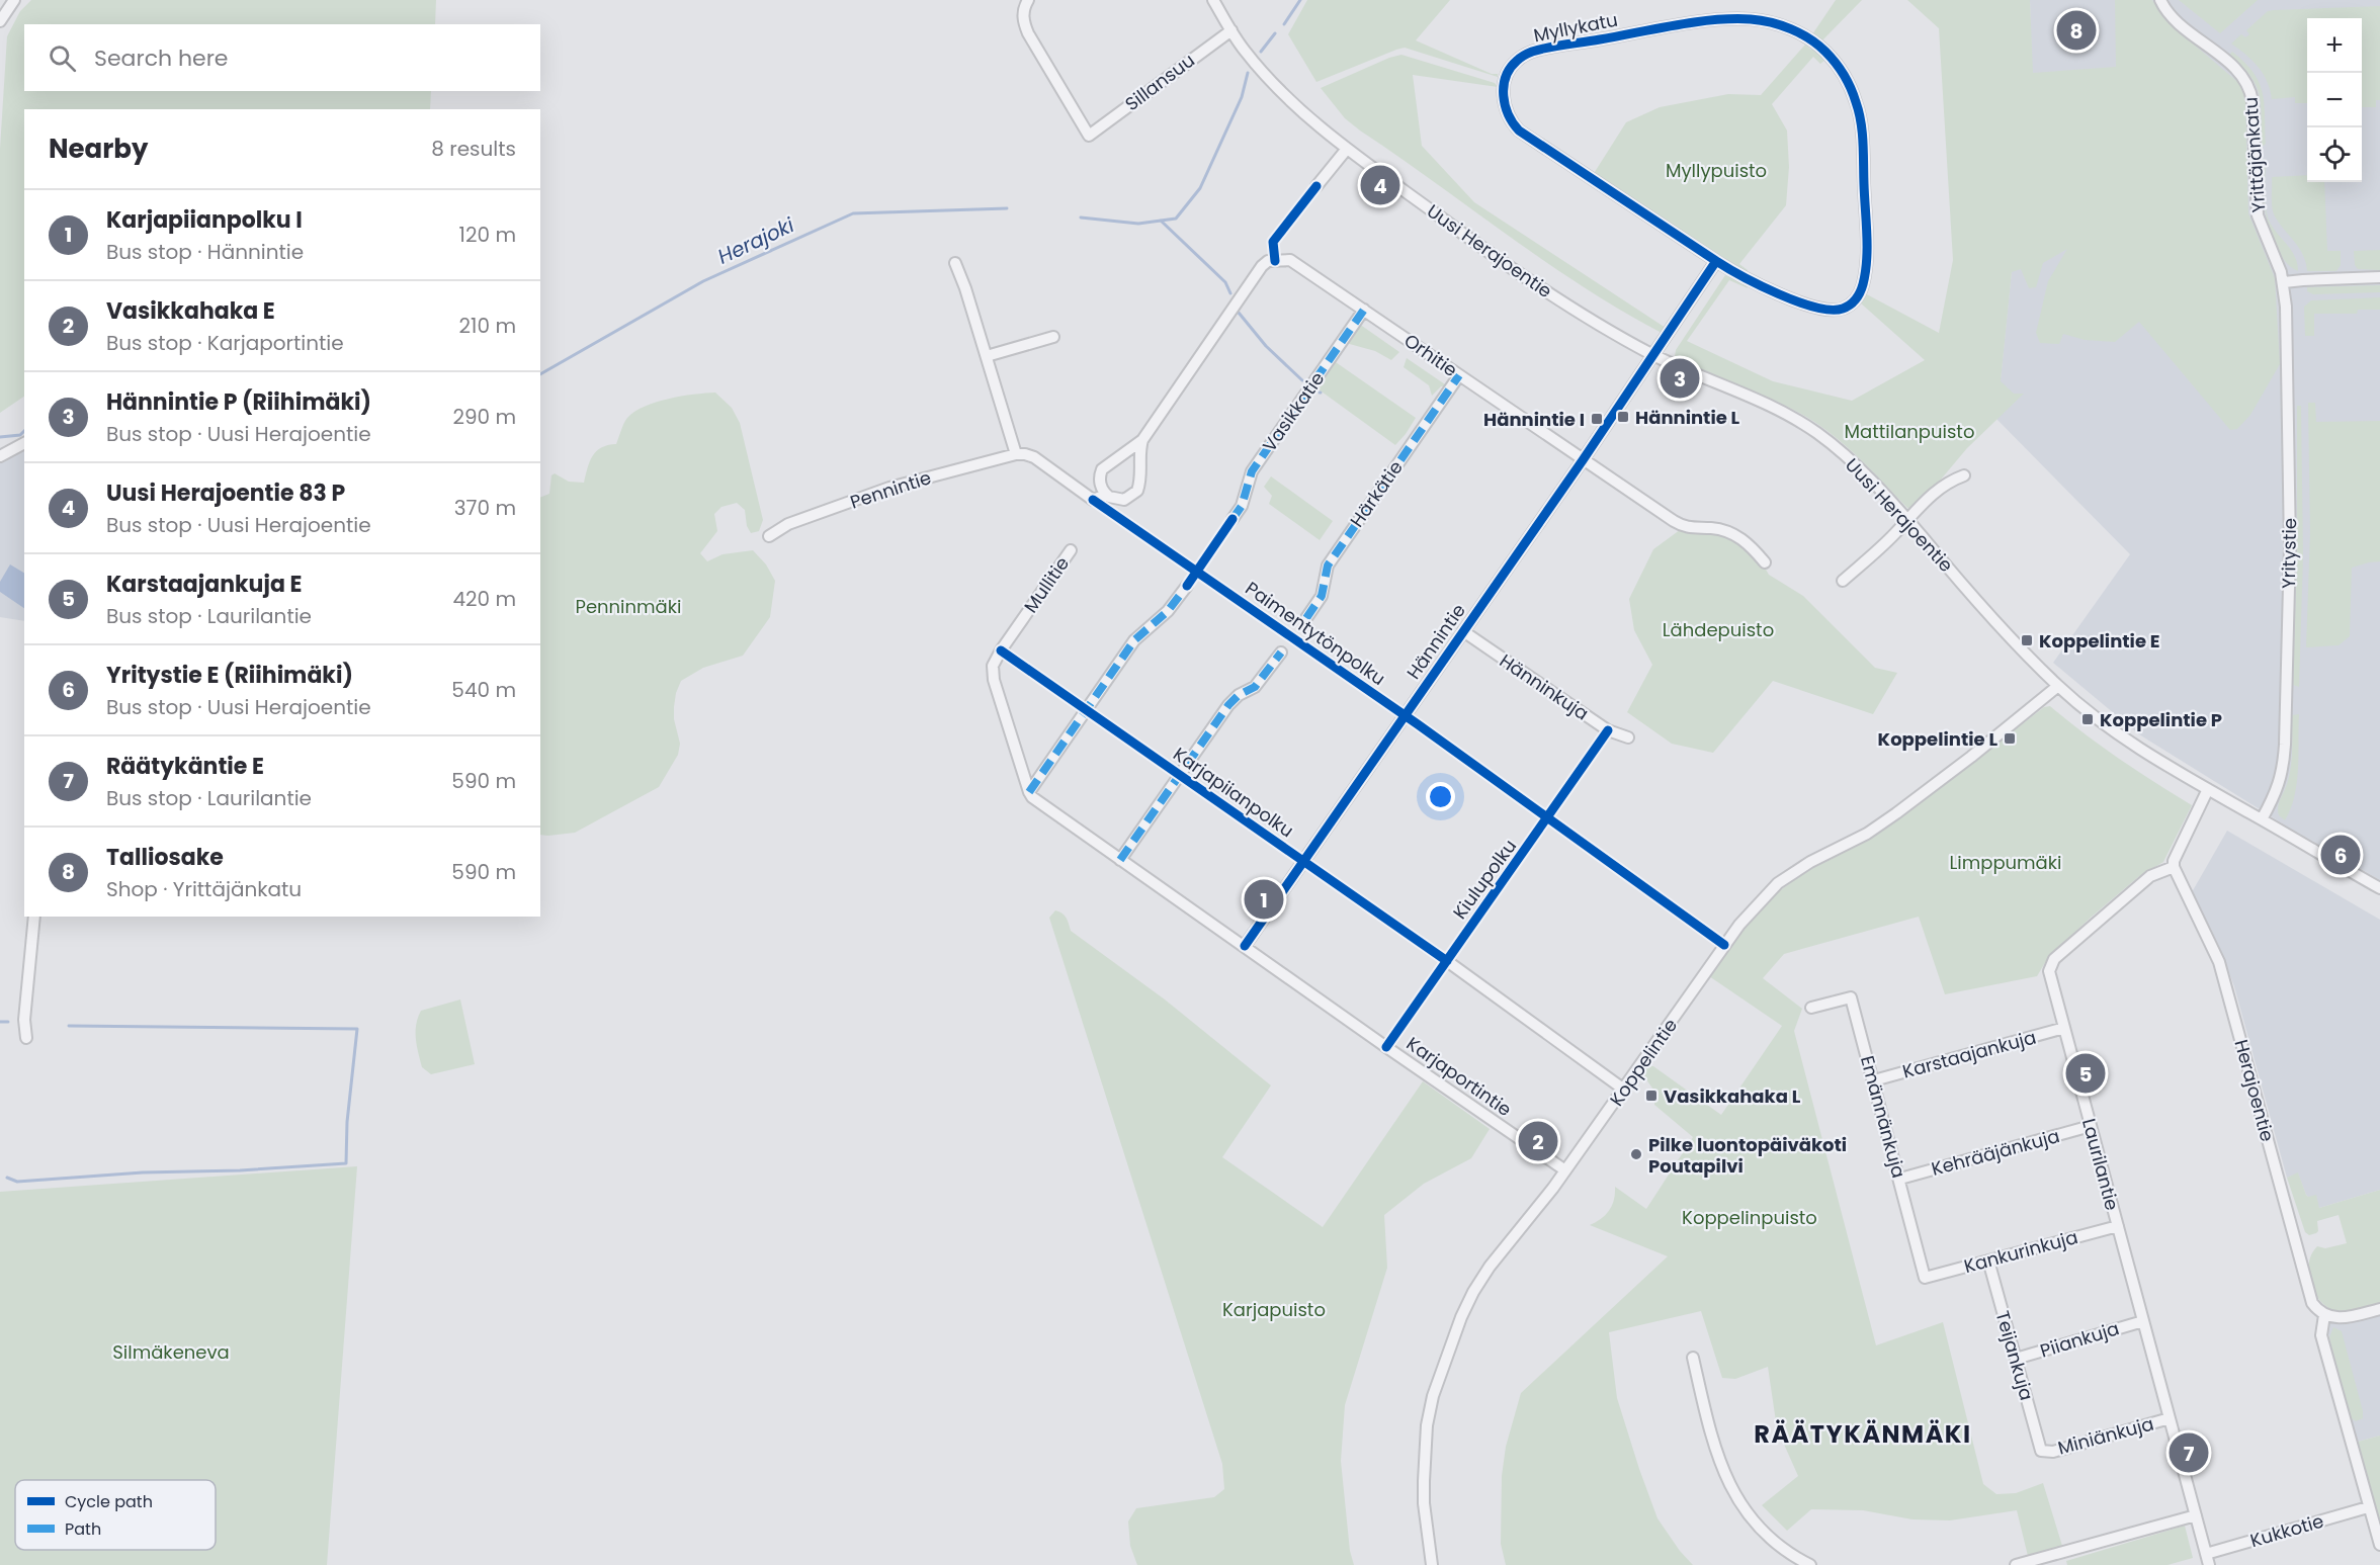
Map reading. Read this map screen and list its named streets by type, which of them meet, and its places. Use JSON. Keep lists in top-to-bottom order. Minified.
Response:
{"streets":{"street":["Myllykatu","Sillansuu","Yrittäjänkatu","Uusi Herajoentie","Orhitie","Vasikkatie","Pennintie","Härkätie","Yritystie","Mullitie","Hännintie","Hänninkuja","Karstaajankuja","Koppelintie","Karjaportintie","Herajoentie","Emännänkuja","Kehrääjänkuja","Laurilantie","Kankurinkuja","Piiankuja","Teijankuja","Miniänkuja","Kukkotie"],"cycle path":["Paimentytönpolku","Karjapiianpolku","Kiulupolku"]},"crossings":[["Sillansuu","Uusi Herajoentie"],["Yrittäjänkatu","Yritystie"],["Uusi Herajoentie","Yritystie"],["Uusi Herajoentie","Hännintie"],["Uusi Herajoentie","Koppelintie"],["Orhitie","Vasikkatie"],["Orhitie","Härkätie"],["Orhitie","Hännintie"],["Mullitie","Karjaportintie"],["Hännintie","Hänninkuja"],["Hännintie","Karjaportintie"],["Karstaajankuja","Emännänkuja"],["Karstaajankuja","Laurilantie"],["Koppelintie","Karjaportintie"],["Herajoentie","Laurilantie"],["Emännänkuja","Kehrääjänkuja"],["Emännänkuja","Kankurinkuja"],["Kehrääjänkuja","Laurilantie"],["Laurilantie","Kankurinkuja"],["Laurilantie","Piiankuja"],["Laurilantie","Miniänkuja"],["Laurilantie","Kukkotie"],["Kankurinkuja","Teijankuja"],["Piiankuja","Teijankuja"],["Teijankuja","Miniänkuja"]],"districts":["RÄÄTYKÄNMÄKI"],"water":["Herajoki"],"parks":["Myllypuisto","Mattilanpuisto","Penninmäki","Lähdepuisto","Limppumäki","Koppelinpuisto","Karjapuisto","Silmäkeneva"],"places":{"transit":["Hännintie L","Hännintie I","Koppelintie E","Koppelintie P","Koppelintie L","Vasikkahaka L"],"other":["Pilke luontopäiväkoti Poutapilvi"]},"legend":["Cycle path","Path"],"page":{"pins":["8","4","3","6","1","5","2","7"],"map_buttons":["+","−"],"search":"Search here","heading":["Nearby","8 results"],"list":[{"mark":"1","name":"Karjapiianpolku I","note":"Bus stop · Hännintie","value":"120 m"},{"mark":"2","name":"Vasikkahaka E","note":"Bus stop · Karjaportintie","value":"210 m"},{"mark":"3","name":"Hännintie P (Riihimäki)","note":"Bus stop · Uusi Herajoentie","value":"290 m"},{"mark":"4","name":"Uusi Herajoentie 83 P","note":"Bus stop · Uusi Herajoentie","value":"370 m"},{"mark":"5","name":"Karstaajankuja E","note":"Bus stop · Laurilantie","value":"420 m"},{"mark":"6","name":"Yritystie E (Riihimäki)","note":"Bus stop · Uusi Herajoentie","value":"540 m"},{"mark":"7","name":"Räätykäntie E","note":"Bus stop · Laurilantie","value":"590 m"},{"mark":"8","name":"Talliosake","note":"Shop · Yrittäjänkatu","value":"590 m"}]}}
